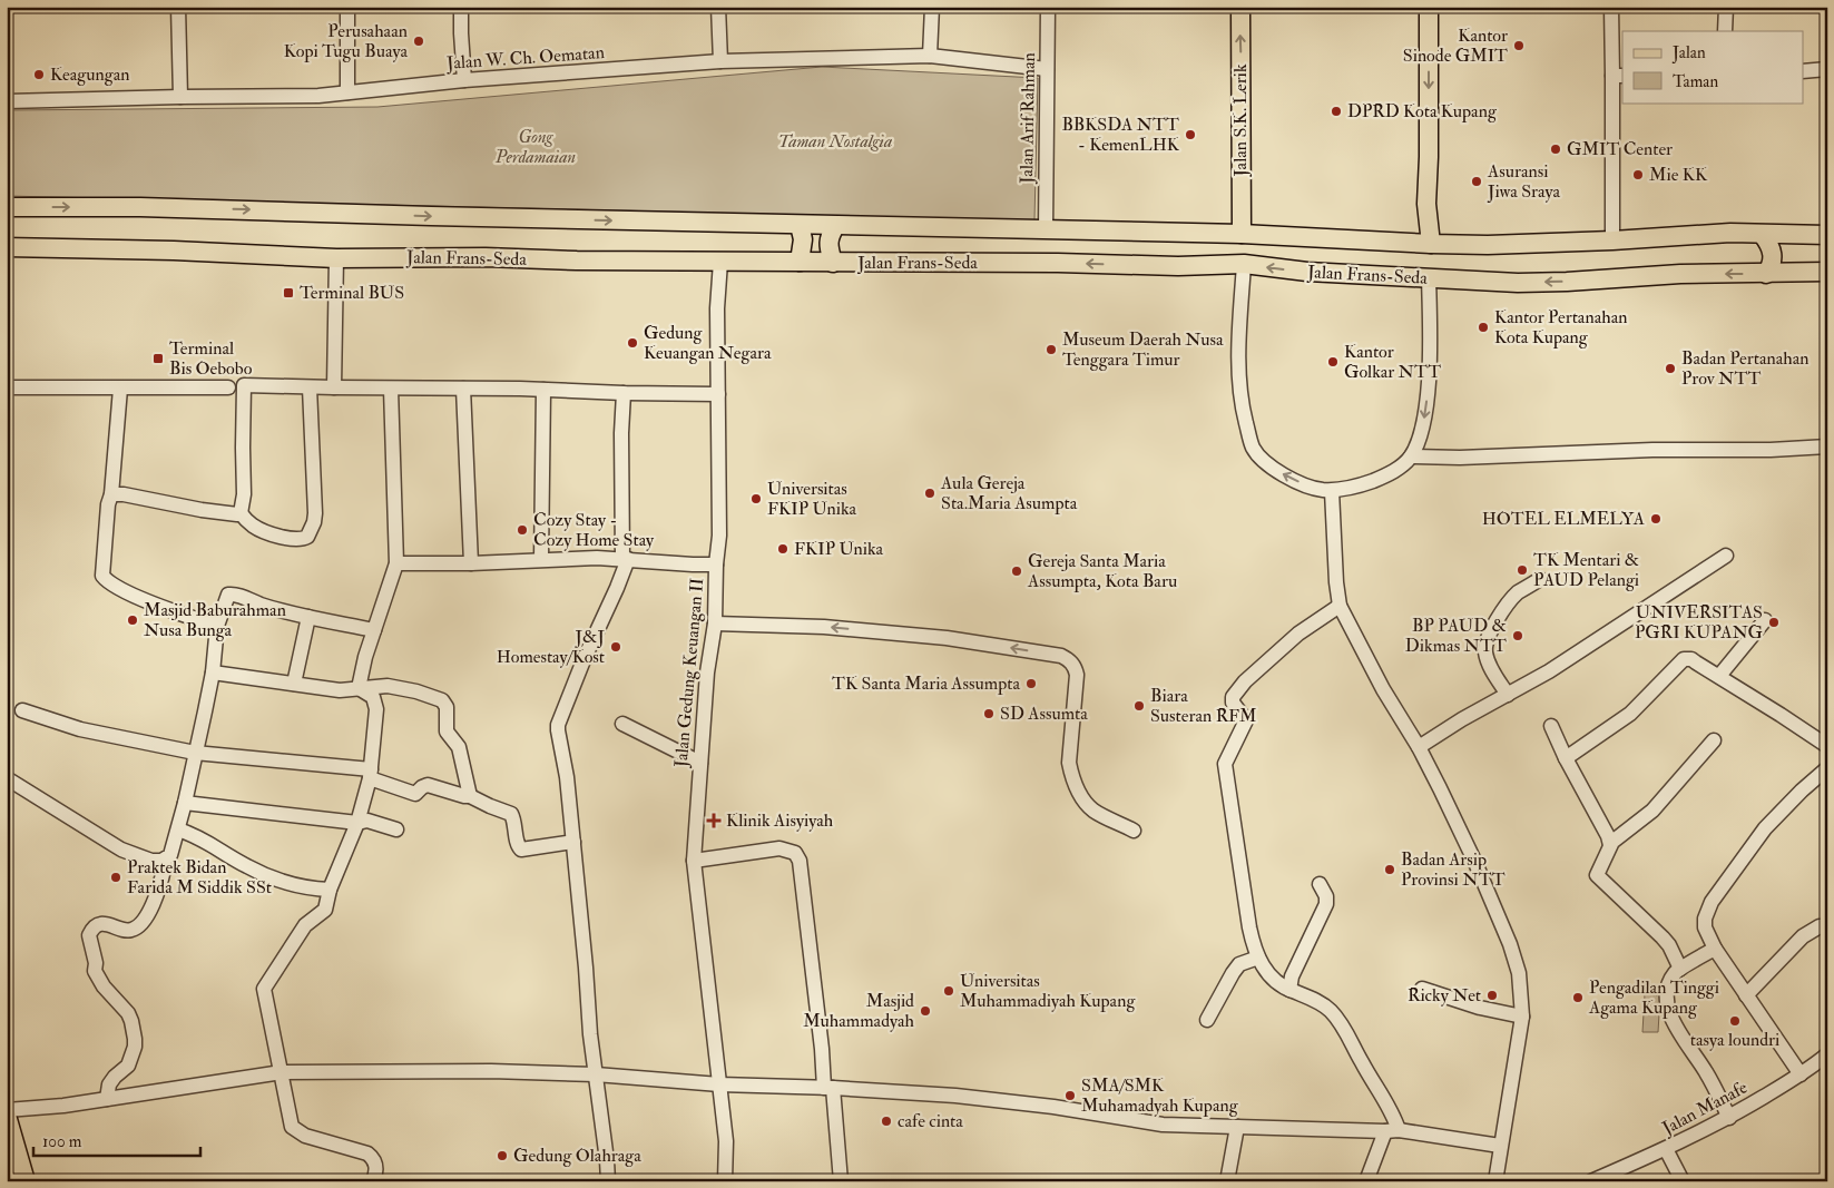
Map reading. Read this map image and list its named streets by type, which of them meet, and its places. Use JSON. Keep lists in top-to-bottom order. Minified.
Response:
{"streets":{"main road":["Jalan S.K. Lerik","Jalan Frans-Seda"],"street":["Jalan W. Ch. Oematan","Jalan Arif Rahman","Jalan Gedung Keuangan II","Jalan Manafe"]},"crossings":[["Jalan W. Ch. Oematan","Jalan Arif Rahman"],["Jalan Arif Rahman","Jalan Frans-Seda"],["Jalan S.K. Lerik","Jalan Frans-Seda"],["Jalan Frans-Seda","Jalan Gedung Keuangan II"]],"one_way":["Jalan S.K. Lerik"],"parks":["Gong Perdamaian","Taman Nostalgia"],"places":{"other":["Perusahaan Kopi Tugu Buaya","Kantor Sinode GMIT","Keagungan","DPRD Kota Kupang","BBKSDA NTT - KemenLHK","GMIT Center","Mie KK","Asuransi Jiwa Sraya","Kantor Pertanahan Kota Kupang","Gedung Keuangan Negara","Museum Daerah Nusa Tenggara Timur","Kantor Golkar NTT","Badan Pertanahan Prov NTT","Aula Gereja Sta.Maria Asumpta","Universitas FKIP Unika","HOTEL ELMELYA","Cozy Stay - Cozy Home Stay","FKIP Unika","TK Mentari & PAUD Pelangi","Gereja Santa Maria Assumpta, Kota Baru","Masjid Baburahman Nusa Bunga","UNIVERSITAS PGRI KUPANG","BP PAUD & Dikmas NTT","J&J Homestay/Kost","TK Santa Maria Assumpta","Biara Susteran RFM","SD Assumta","Badan Arsip Provinsi NTT","Praktek Bidan Farida M Siddik SSt","Universitas Muhammadiyah Kupang","Ricky Net","Pengadilan Tinggi Agama Kupang","Masjid Muhammadyah","tasya loundri","SMA/SMK Muhamadyah Kupang","cafe cinta","Gedung Olahraga"],"transit":["Terminal BUS","Terminal Bis Oebobo"],"health":["Klinik Aisyiyah"]},"legend":["Jalan","Taman"],"scale_bar":"100 m"}
